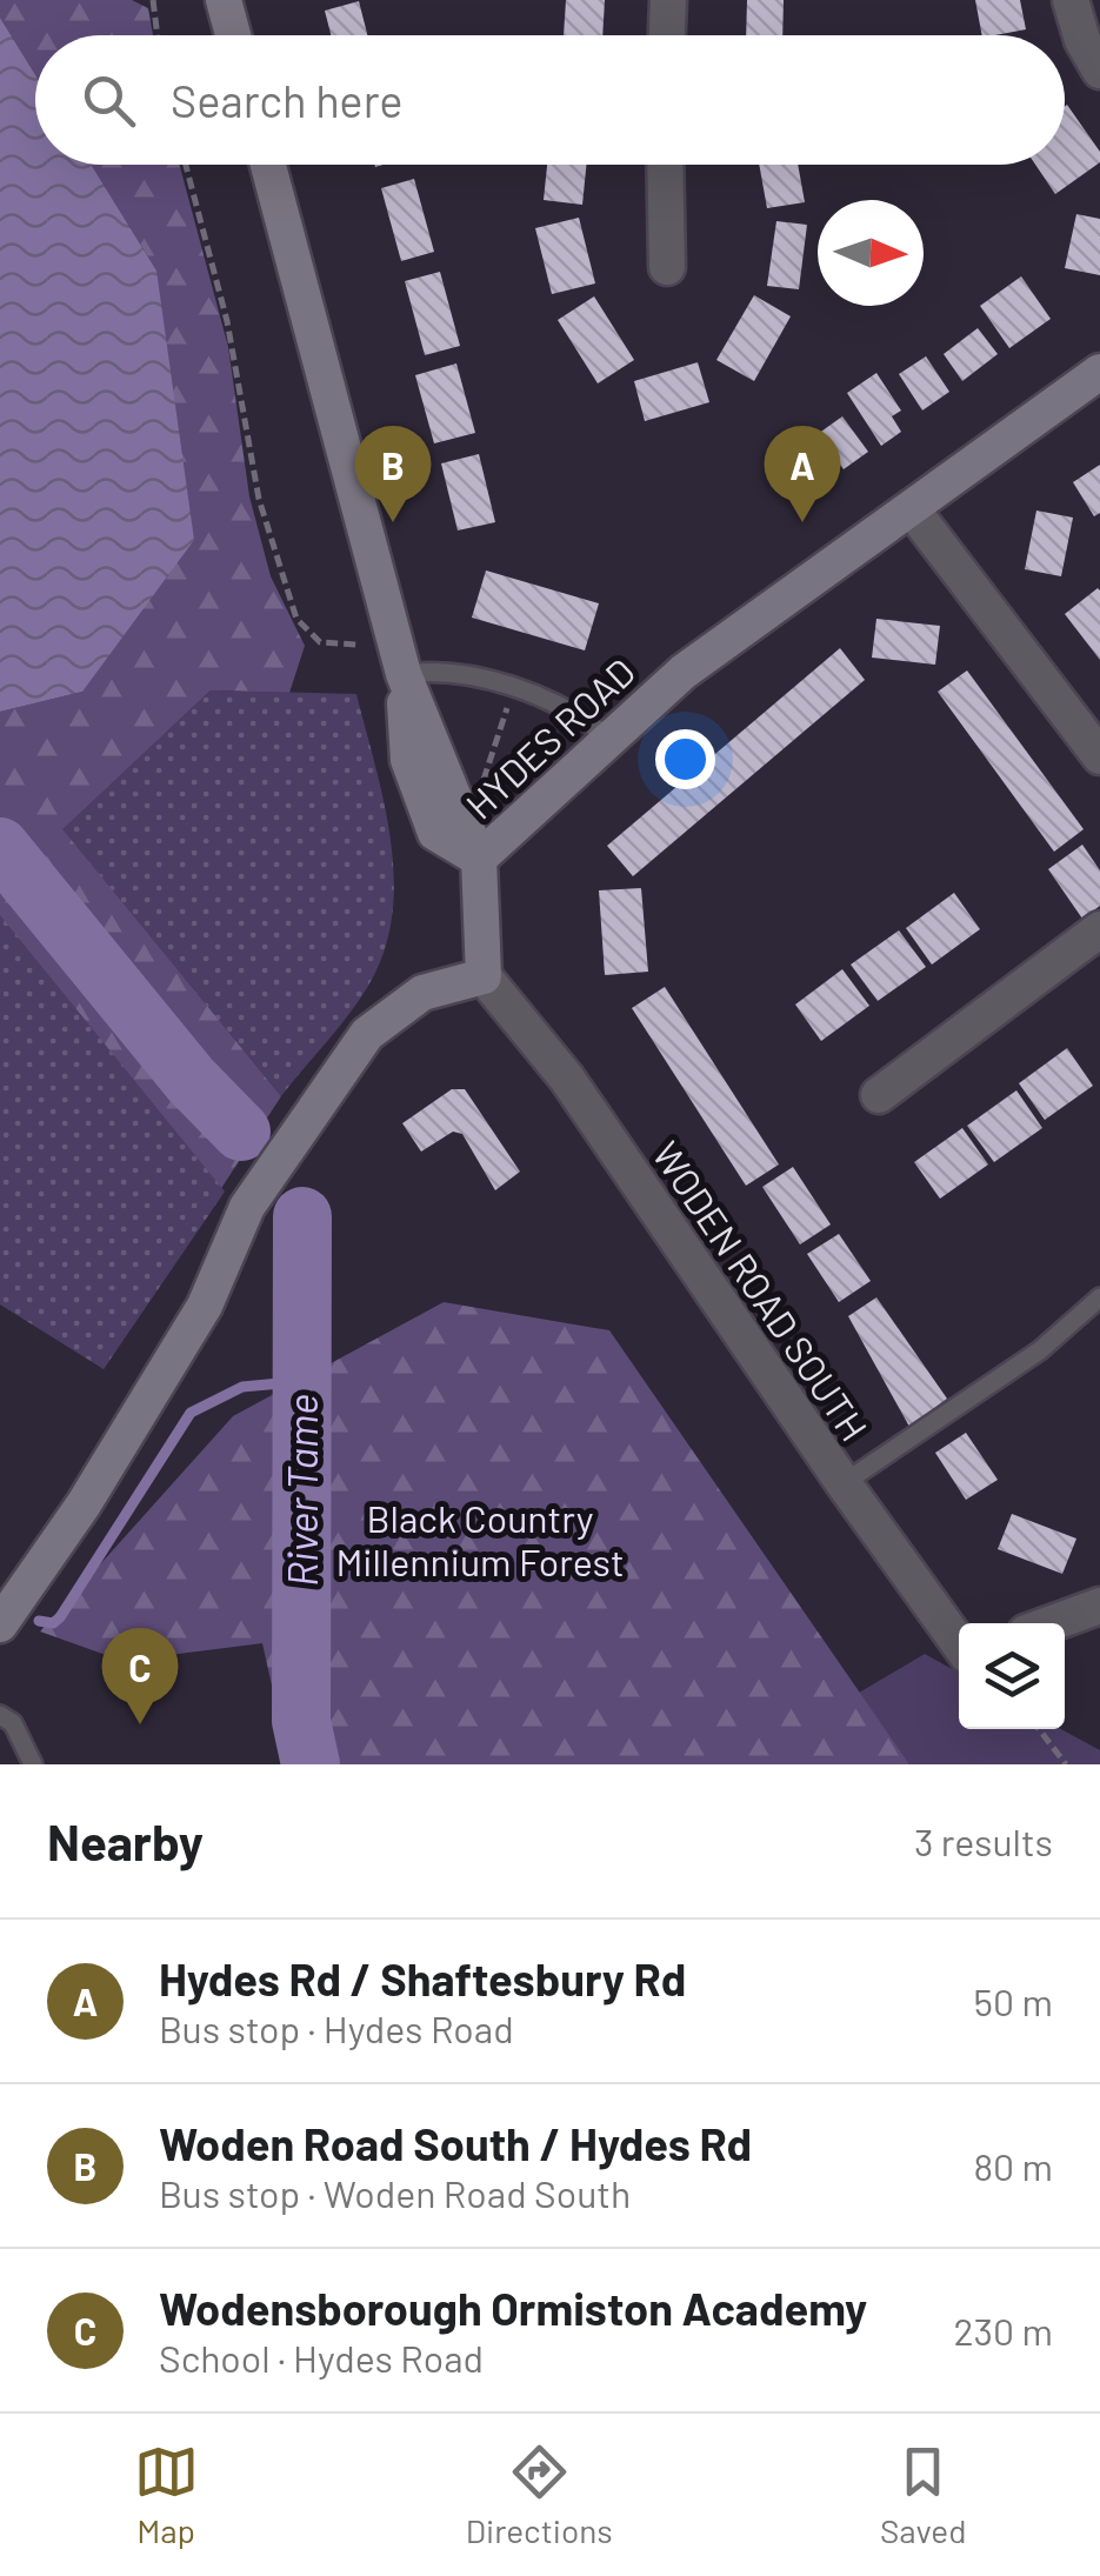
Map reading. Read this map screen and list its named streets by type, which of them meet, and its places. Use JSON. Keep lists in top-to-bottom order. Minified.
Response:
{"streets":{"street":["HYDES ROAD","WODEN ROAD SOUTH"]},"crossings":[["HYDES ROAD","WODEN ROAD SOUTH"]],"water":["River Tame"],"parks":["Black Country Millennium Forest"],"north":"right","page":{"search":"Search here","pins":["A","B","C"],"heading":["Nearby","3 results"],"list":[{"mark":"A","name":"Hydes Rd / Shaftesbury Rd","note":"Bus stop · Hydes Road","value":"50 m"},{"mark":"B","name":"Woden Road South / Hydes Rd","note":"Bus stop · Woden Road South","value":"80 m"},{"mark":"C","name":"Wodensborough Ormiston Academy","note":"School · Hydes Road","value":"230 m"}],"nav":["Map","Directions","Saved"]}}
